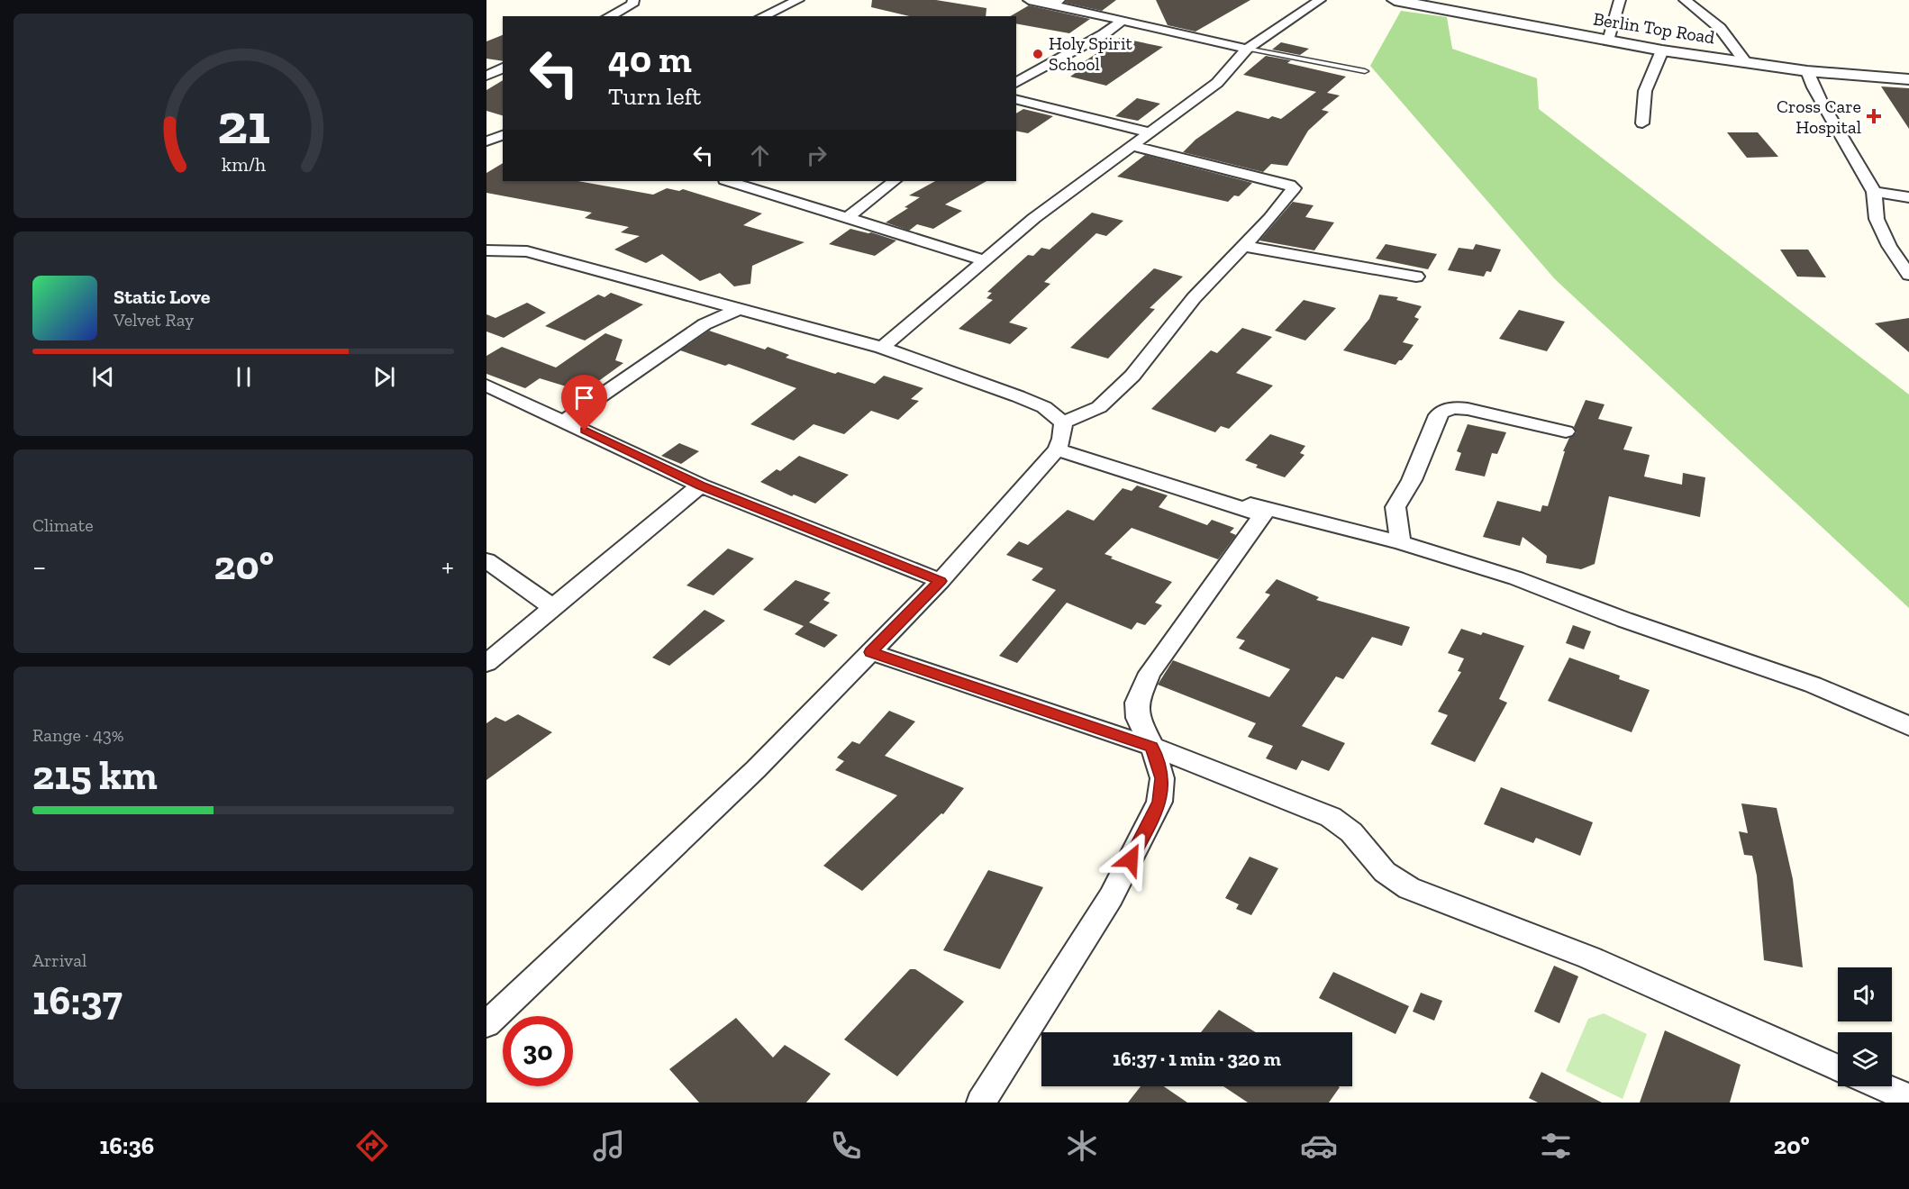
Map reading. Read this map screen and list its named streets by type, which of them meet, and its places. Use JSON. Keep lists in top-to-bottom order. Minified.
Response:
{"streets":{"street":["Berlin Top Road"]},"places":{"other":["Holy Spirit School"],"health":["Cross Care Hospital"]},"page":{"turn":["40 m","Turn left"],"song":["Static Love","Velvet Ray"],"tile":["Climate",["Range · 43%","215 km"],["Arrival","16:37"]],"heat":["−","20°","+"],"limit":"30","trip":"16:37 · 1 min · 320 m","tabs":["16:36","20°"],"gauge":["21","km/h"]}}
